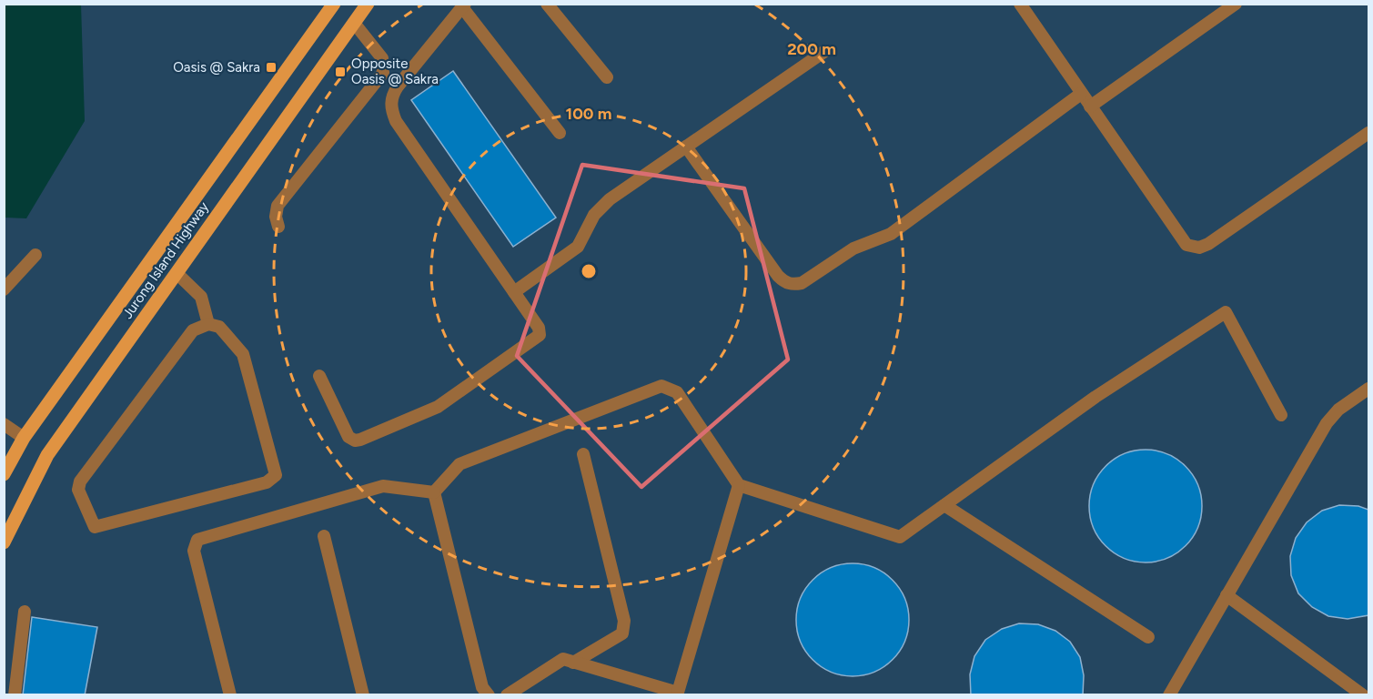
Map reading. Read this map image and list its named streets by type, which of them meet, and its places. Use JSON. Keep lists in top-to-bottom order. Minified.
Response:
{"streets":{"main road":["Jurong Island Highway"]},"places":{"transit":["Oasis @ Sakra","Opposite Oasis @ Sakra"]},"rings":["200 m","100 m"]}
